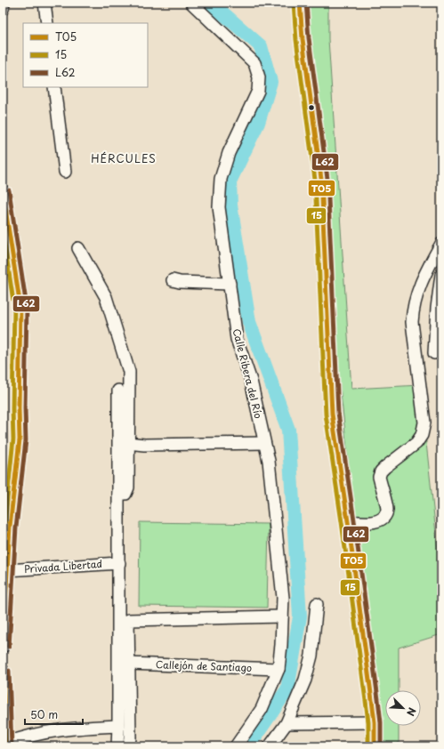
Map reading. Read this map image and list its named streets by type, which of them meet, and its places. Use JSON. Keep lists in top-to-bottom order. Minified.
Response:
{"streets":{"street":["Calle Ribera del Río","Privada Libertad","Callejón de Santiago"]},"crossings":[["Calle Ribera del Río","Callejón de Santiago"]],"districts":["HÉRCULES"],"lines":["transit line T05","transit line L62","transit line 15"],"legend":["T05","15","L62"],"scale_bar":"50 m","north":"bottom right"}
